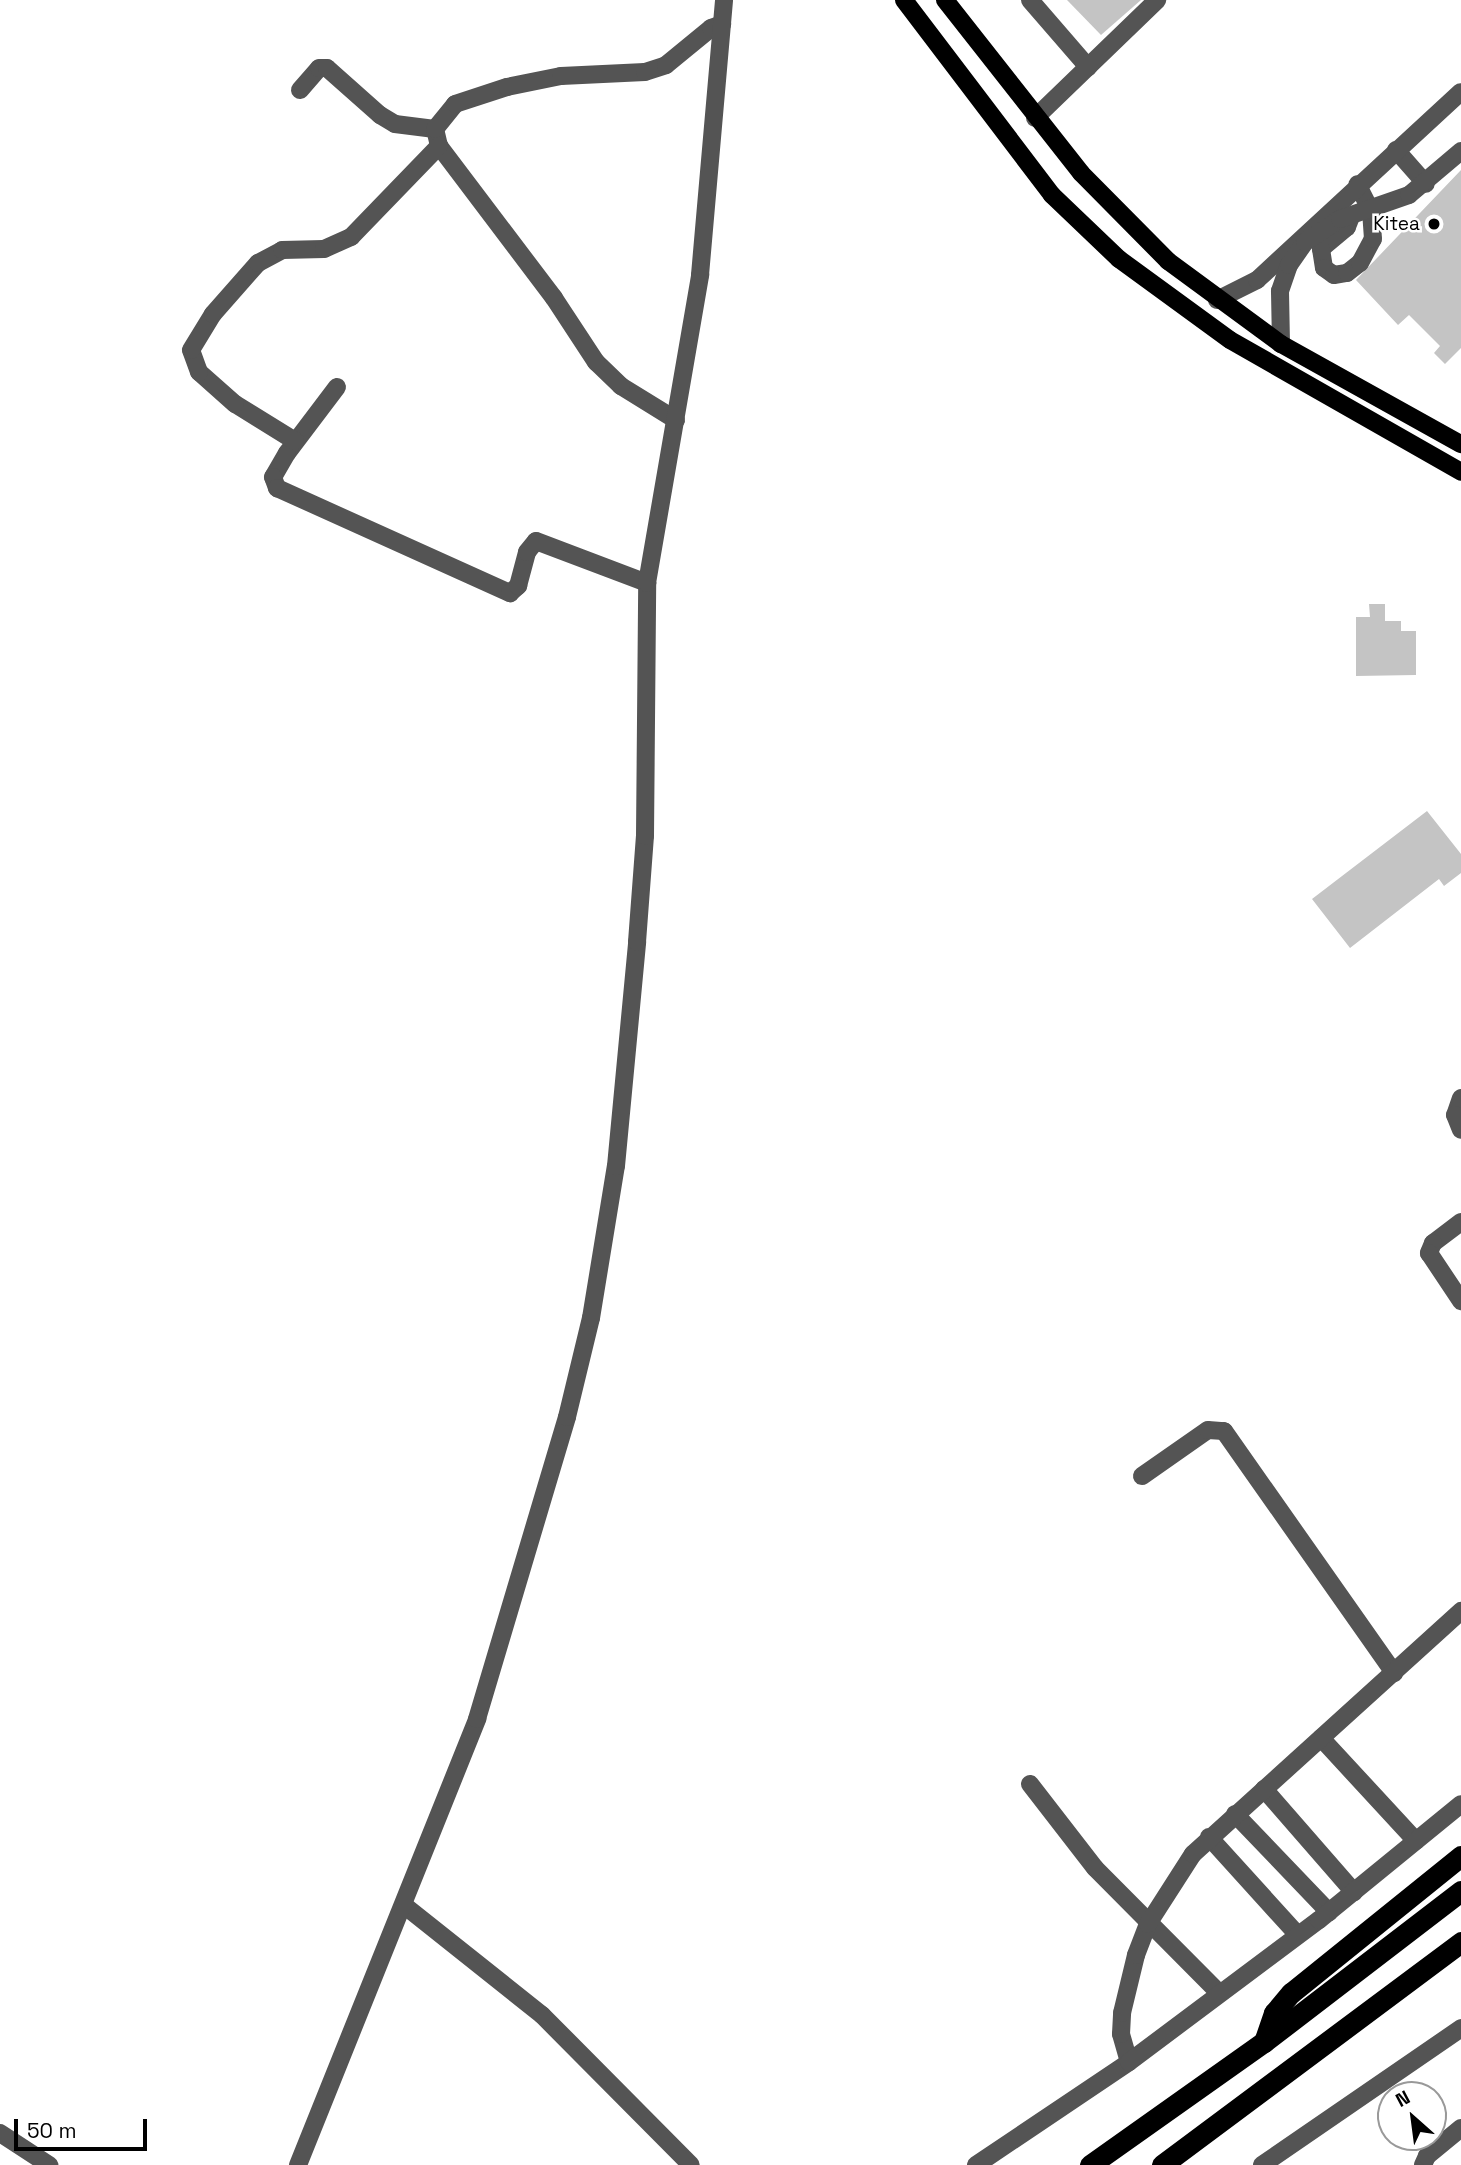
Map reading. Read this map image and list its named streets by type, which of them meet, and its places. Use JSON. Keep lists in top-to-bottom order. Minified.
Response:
{"places":["Kitea"],"scale_bar":"50 m","north":"top left"}
